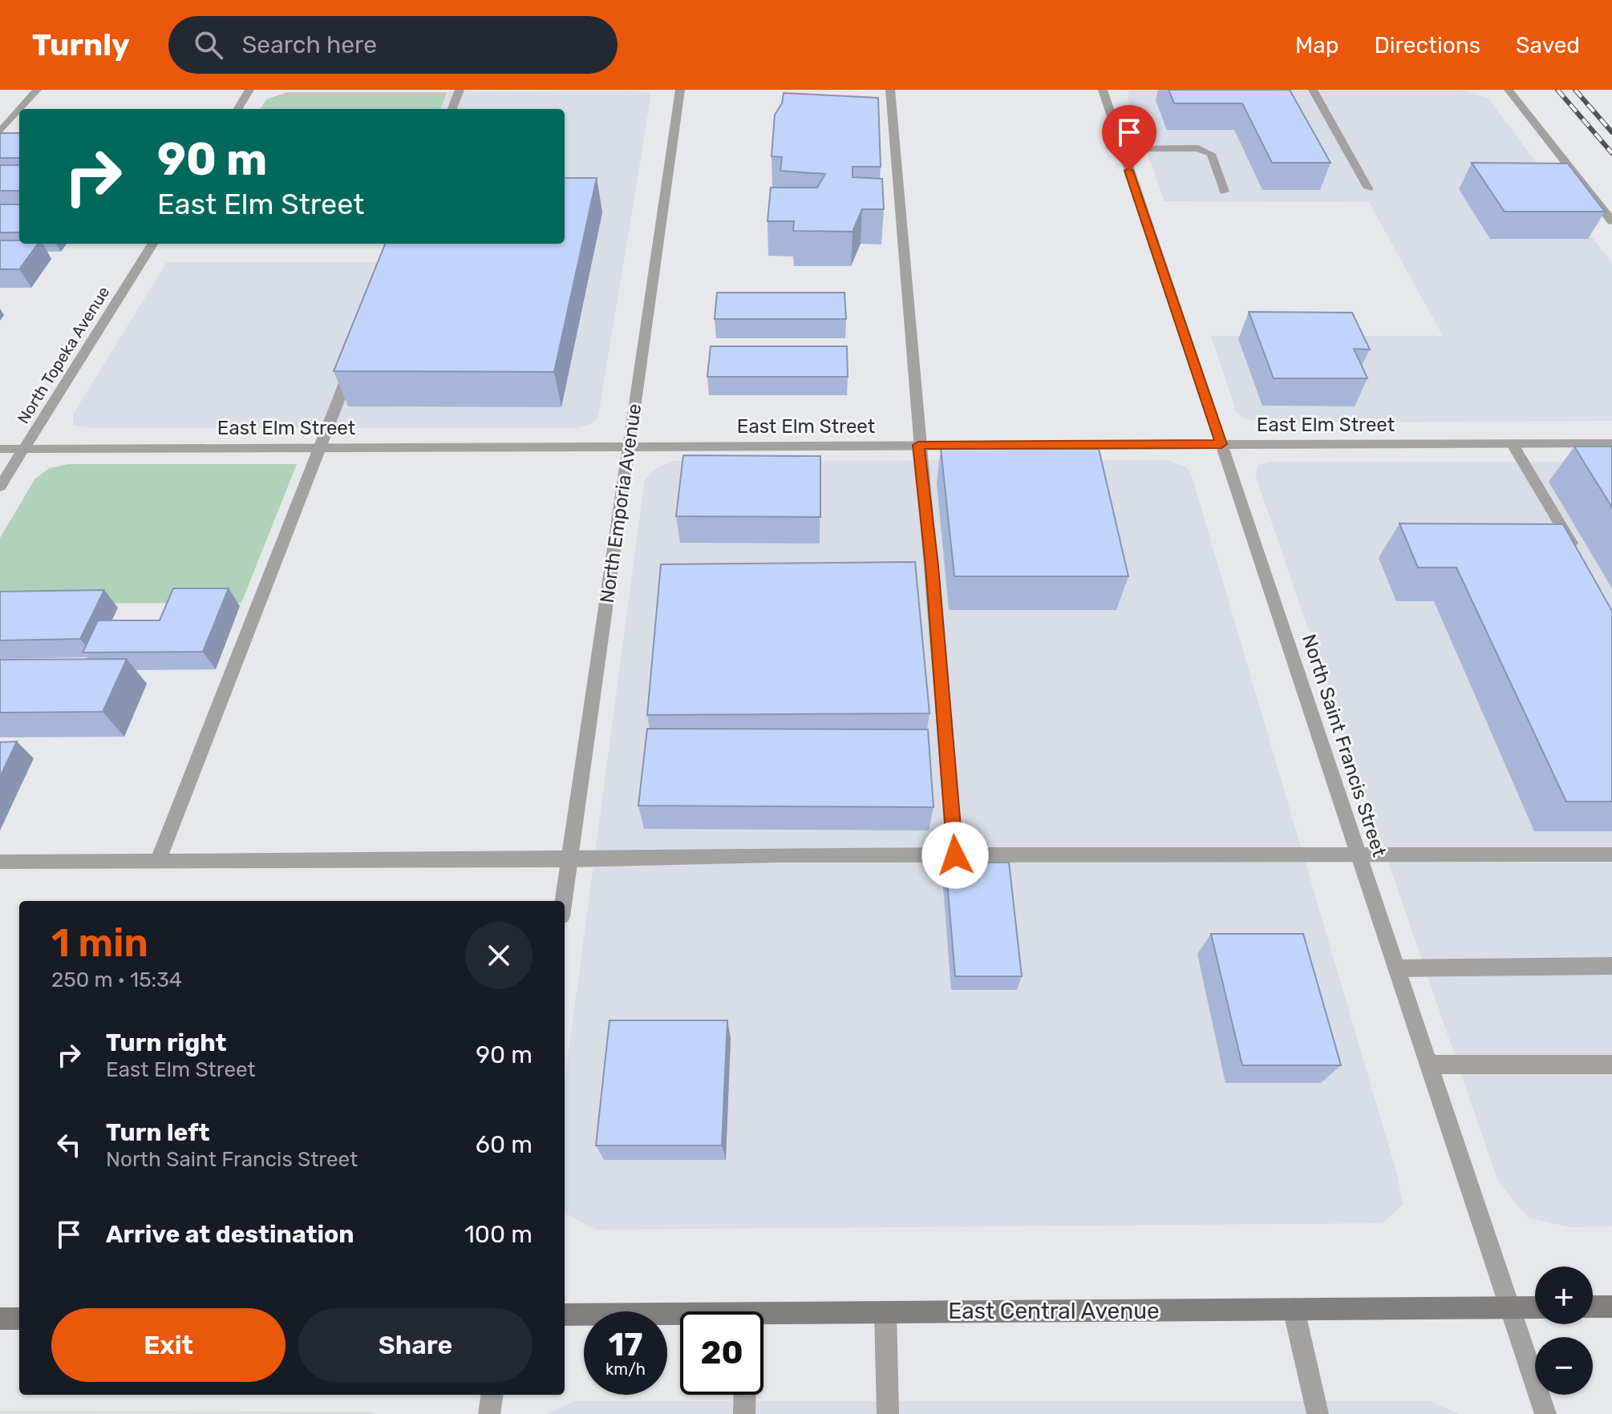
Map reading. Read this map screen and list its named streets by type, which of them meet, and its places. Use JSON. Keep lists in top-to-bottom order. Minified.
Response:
{"streets":{"main road":["East Central Avenue"],"street":["North Topeka Avenue","East Elm Street","North Emporia Avenue","North Saint Francis Street"]},"crossings":[["North Topeka Avenue","East Elm Street"],["East Elm Street","North Emporia Avenue"],["East Elm Street","North Saint Francis Street"],["North Saint Francis Street","East Central Avenue"]],"page":{"header":"Turnly","search":"Search here","nav":["Map","Directions","Saved"],"turn":["90 m","East Elm Street"],"heading":["1 min","250 m · 15:34"],"list":[{"name":"Turn right","note":"East Elm Street","value":"90 m"},{"name":"Turn left","note":"North Saint Francis Street","value":"60 m"},{"name":"Arrive at destination","value":"100 m"}],"map_buttons":["+","−"],"buttons":["Exit","Share"],"speed":"17 km/h","limit":"20"}}
